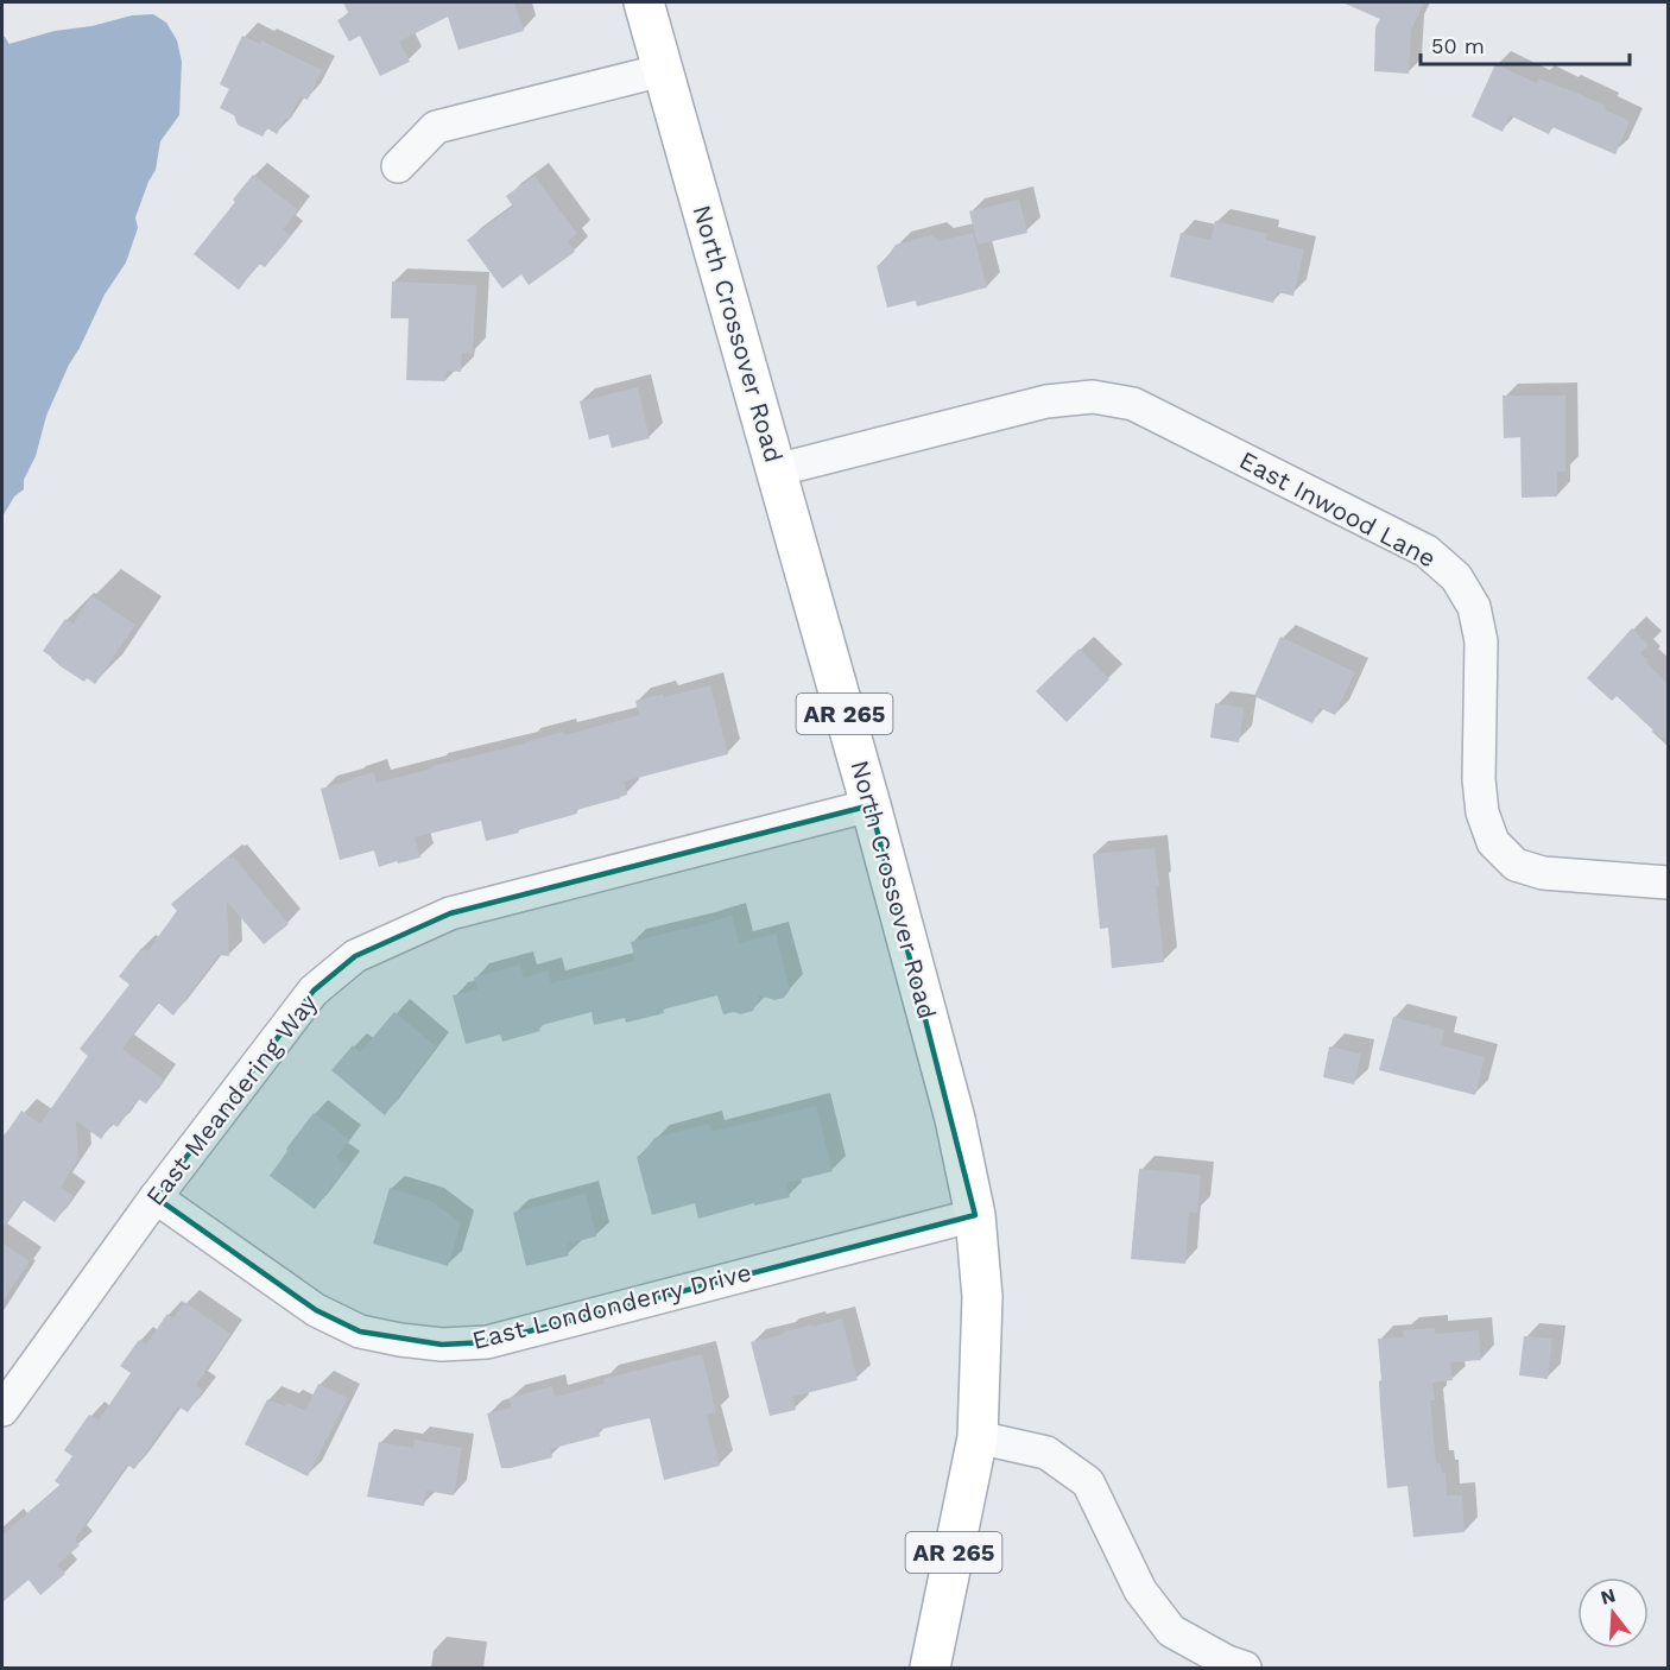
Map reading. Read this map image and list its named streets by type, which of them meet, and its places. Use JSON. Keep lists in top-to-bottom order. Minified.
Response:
{"streets":{"main road":["North Crossover Road","AR 265"],"street":["East Inwood Lane","East Meandering Way","East Londonderry Drive"]},"crossings":[["North Crossover Road","East Inwood Lane"],["North Crossover Road","East Meandering Way"],["North Crossover Road","East Londonderry Drive"],["East Meandering Way","East Londonderry Drive"]],"scale_bar":"50 m","north":"top"}
